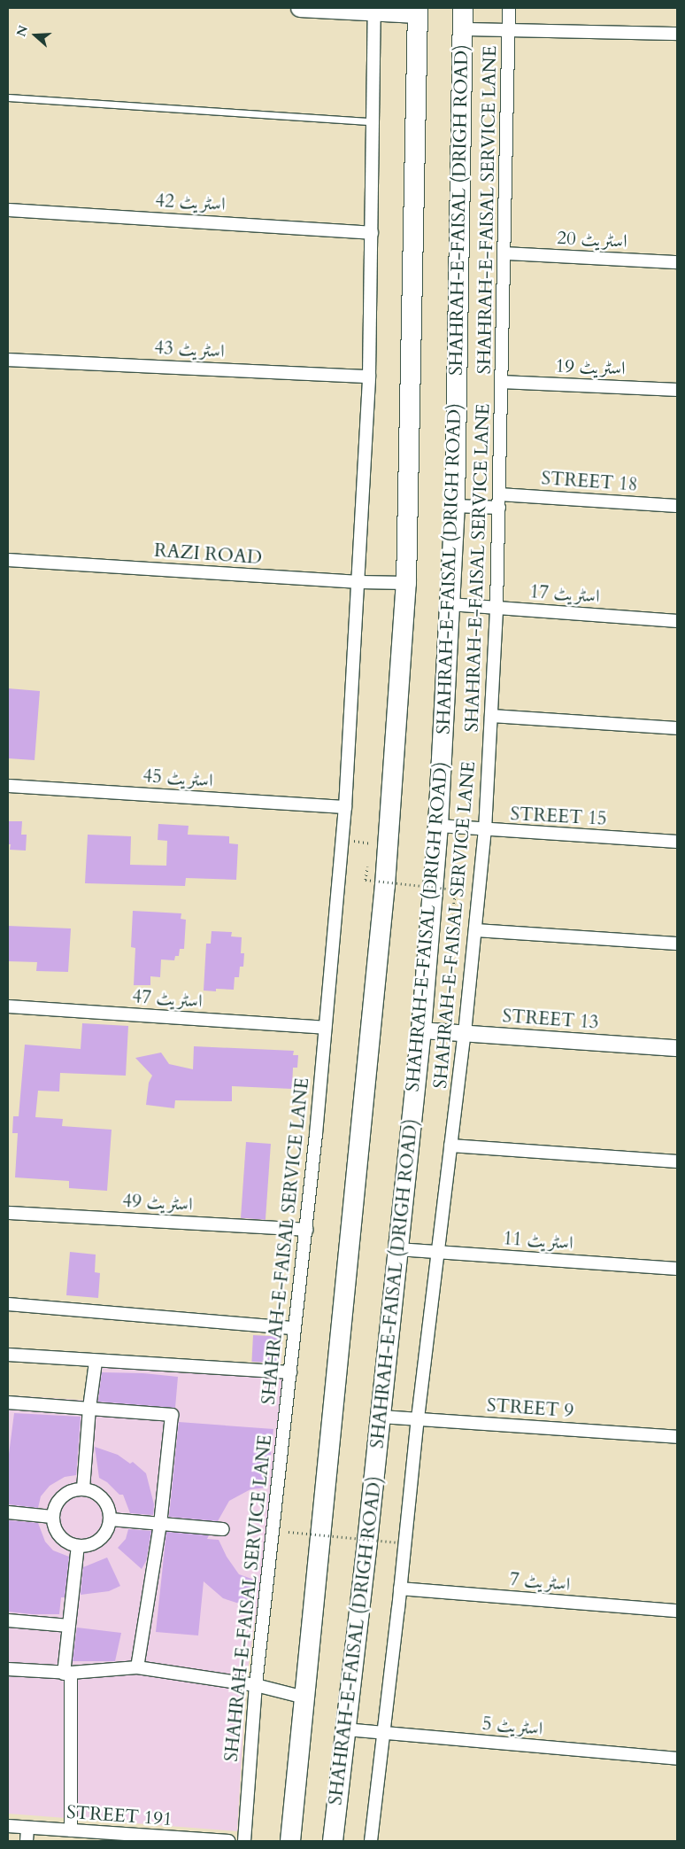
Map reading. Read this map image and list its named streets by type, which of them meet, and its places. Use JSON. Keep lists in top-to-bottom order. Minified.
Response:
{"streets":{"highway":["SHAHRAH-E-FAISAL (DRIGH ROAD)"],"street":["اسٹریٹ 42","SHAHRAH-E-FAISAL SERVICE LANE","اسٹریٹ 20","اسٹریٹ 43","اسٹریٹ 19","STREET 18","RAZI ROAD","اسٹریٹ 17","اسٹریٹ 45","STREET 15","اسٹریٹ 47","STREET 13","اسٹریٹ 49","اسٹریٹ 11","STREET 9","اسٹریٹ 7","اسٹریٹ 5","STREET 191"]},"crossings":[["اسٹریٹ 42","SHAHRAH-E-FAISAL SERVICE LANE"],["SHAHRAH-E-FAISAL (DRIGH ROAD)","اسٹریٹ 17"],["SHAHRAH-E-FAISAL (DRIGH ROAD)","STREET 15"],["SHAHRAH-E-FAISAL (DRIGH ROAD)","STREET 13"],["SHAHRAH-E-FAISAL (DRIGH ROAD)","اسٹریٹ 11"],["SHAHRAH-E-FAISAL (DRIGH ROAD)","STREET 9"],["SHAHRAH-E-FAISAL (DRIGH ROAD)","اسٹریٹ 5"],["SHAHRAH-E-FAISAL SERVICE LANE","اسٹریٹ 20"],["SHAHRAH-E-FAISAL SERVICE LANE","اسٹریٹ 43"],["SHAHRAH-E-FAISAL SERVICE LANE","اسٹریٹ 19"],["SHAHRAH-E-FAISAL SERVICE LANE","STREET 18"],["SHAHRAH-E-FAISAL SERVICE LANE","RAZI ROAD"],["SHAHRAH-E-FAISAL SERVICE LANE","اسٹریٹ 17"],["SHAHRAH-E-FAISAL SERVICE LANE","اسٹریٹ 45"],["SHAHRAH-E-FAISAL SERVICE LANE","STREET 15"],["SHAHRAH-E-FAISAL SERVICE LANE","اسٹریٹ 47"],["SHAHRAH-E-FAISAL SERVICE LANE","STREET 13"],["SHAHRAH-E-FAISAL SERVICE LANE","اسٹریٹ 49"],["SHAHRAH-E-FAISAL SERVICE LANE","اسٹریٹ 11"],["SHAHRAH-E-FAISAL SERVICE LANE","STREET 9"],["SHAHRAH-E-FAISAL SERVICE LANE","اسٹریٹ 7"],["SHAHRAH-E-FAISAL SERVICE LANE","اسٹریٹ 5"]],"north":"left"}
